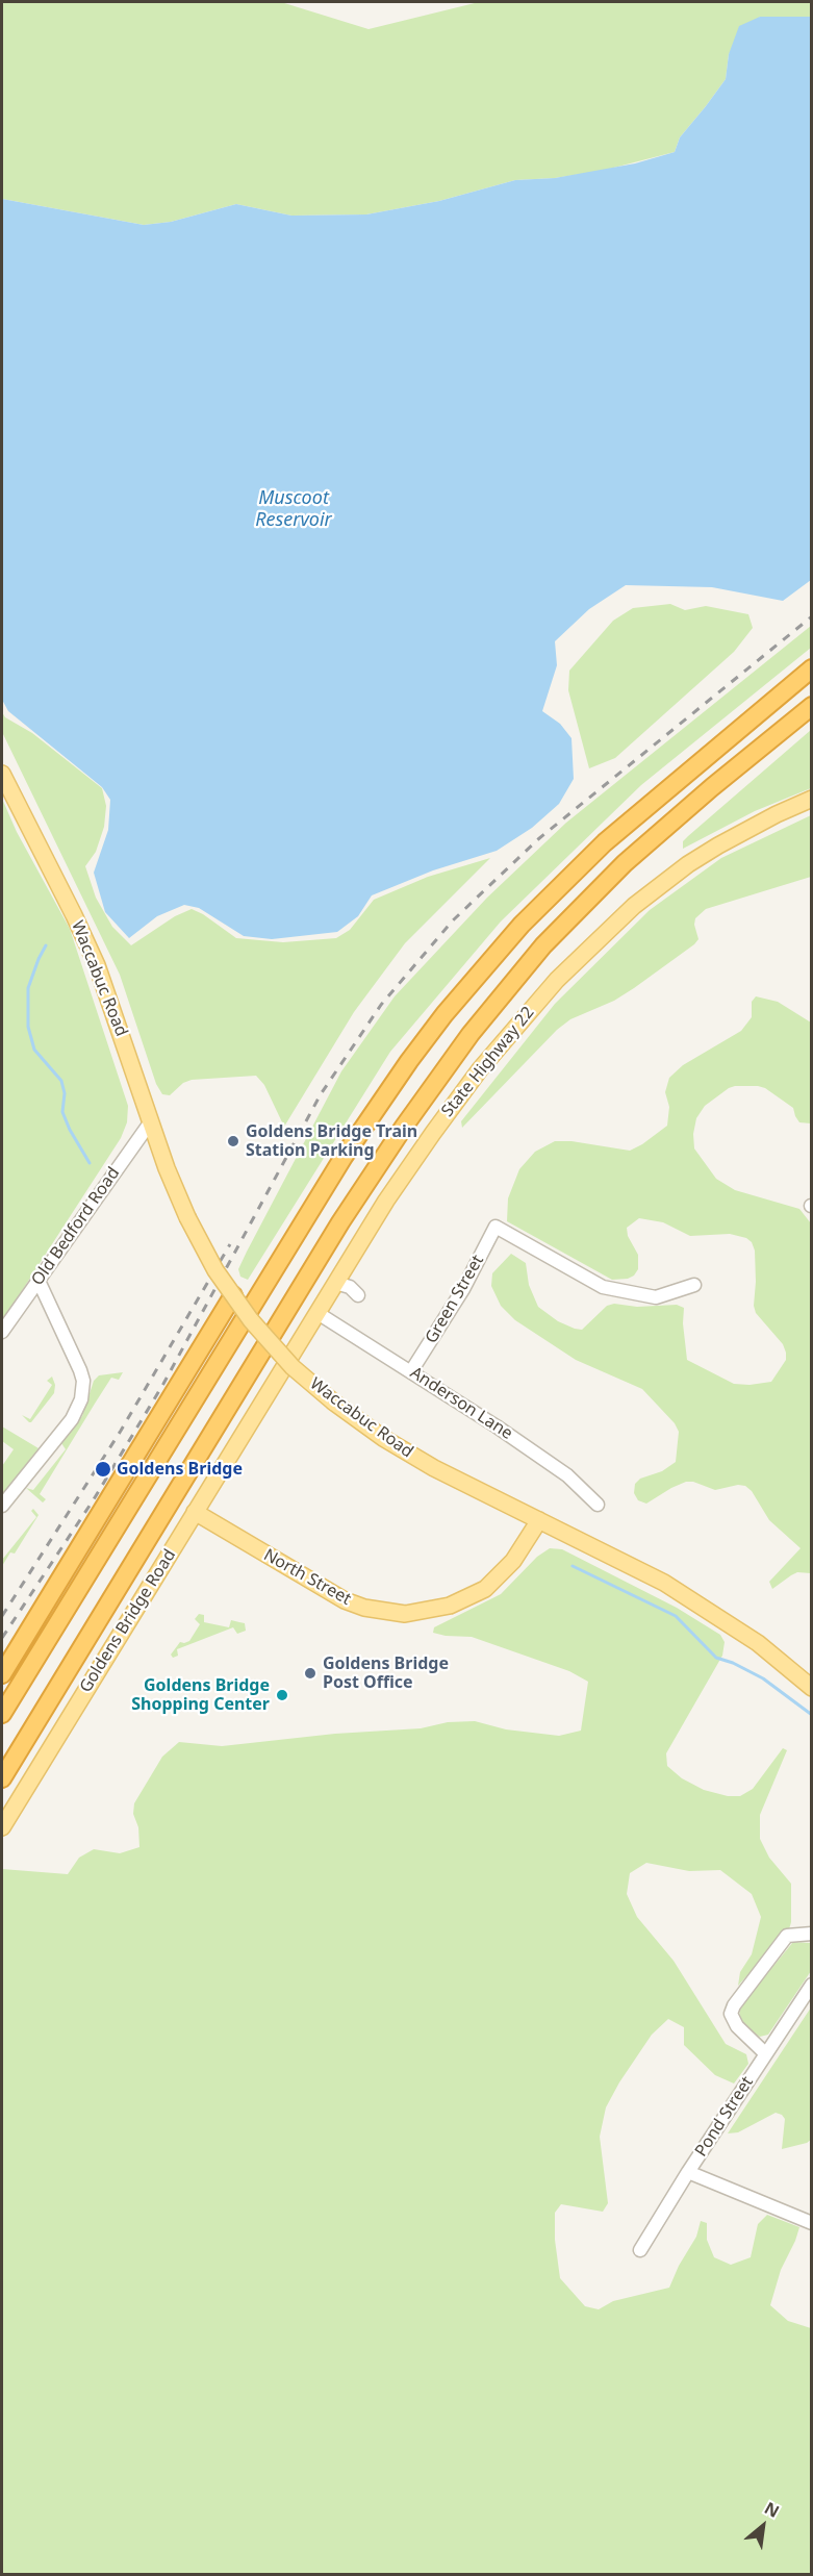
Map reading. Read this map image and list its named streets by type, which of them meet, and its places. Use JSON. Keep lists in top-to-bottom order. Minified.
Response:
{"streets":{"main road":["Waccabuc Road","State Highway 22","North Street","Goldens Bridge Road"],"street":["Old Bedford Road","Green Street","Anderson Lane","Pond Street"]},"crossings":[["Waccabuc Road","Old Bedford Road"],["Waccabuc Road","North Street"],["State Highway 22","Anderson Lane"],["State Highway 22","Goldens Bridge Road"],["Green Street","Anderson Lane"],["North Street","Goldens Bridge Road"]],"water":["Muscoot Reservoir"],"places":["Goldens Bridge Train Station Parking","Goldens Bridge","Goldens Bridge Post Office","Goldens Bridge Shopping Center"],"north":"top right"}
